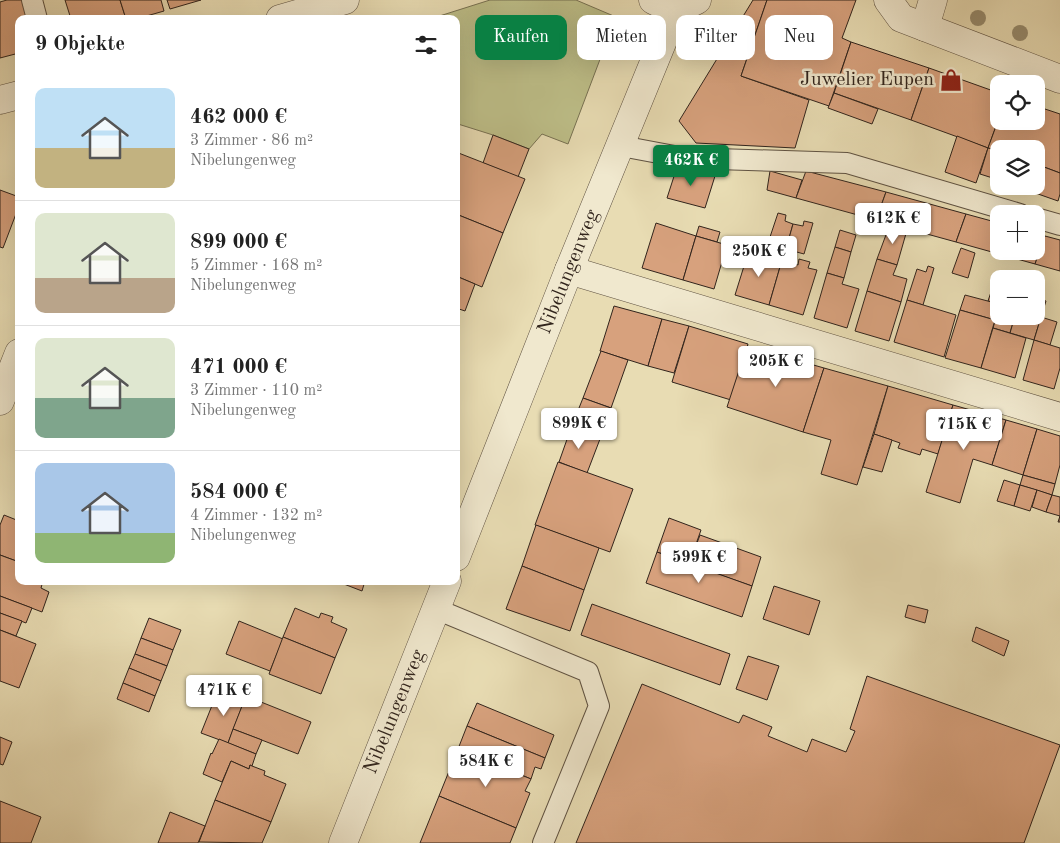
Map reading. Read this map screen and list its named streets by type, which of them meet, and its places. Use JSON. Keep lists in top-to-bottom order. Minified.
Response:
{"streets":{"street":["Nibelungenweg"]},"places":{"shop":["Juwelier Eupen"]},"page":{"chip":["Kaufen","Mieten","Filter","Neu"],"heading":"9 Objekte","map_buttons":["+","−"],"list":[{"name":"462 000 €","note":"3 Zimmer · 86 m² · Nibelungenweg"},{"name":"899 000 €","note":"5 Zimmer · 168 m² · Nibelungenweg"},{"name":"471 000 €","note":"3 Zimmer · 110 m² · Nibelungenweg"},{"name":"584 000 €","note":"4 Zimmer · 132 m² · Nibelungenweg"}],"price":["462K €","612K €","250K €","205K €","899K €","715K €","599K €","471K €","584K €"]}}
